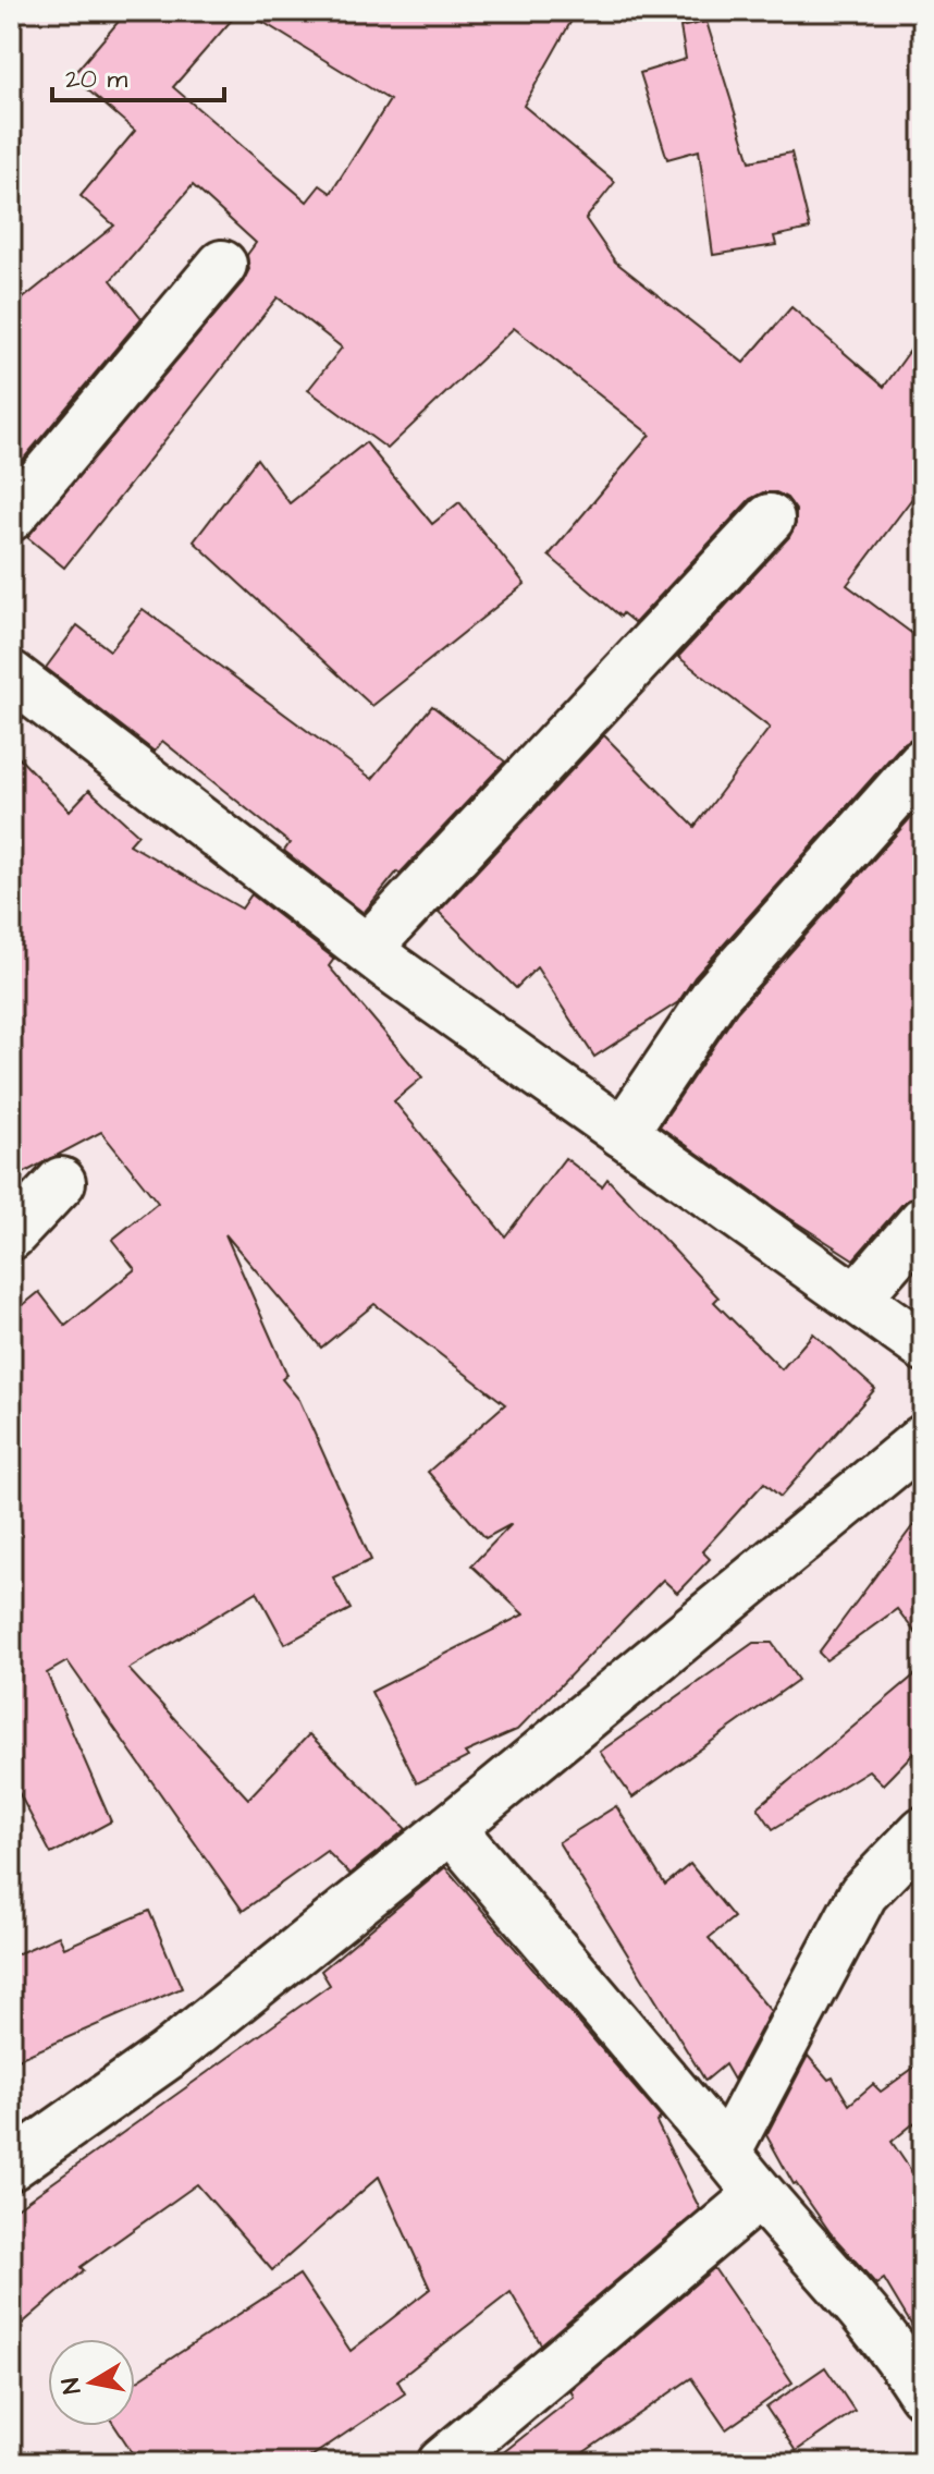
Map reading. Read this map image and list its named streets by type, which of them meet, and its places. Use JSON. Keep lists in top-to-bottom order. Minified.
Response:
{"scale_bar":"20 m","north":"left"}
